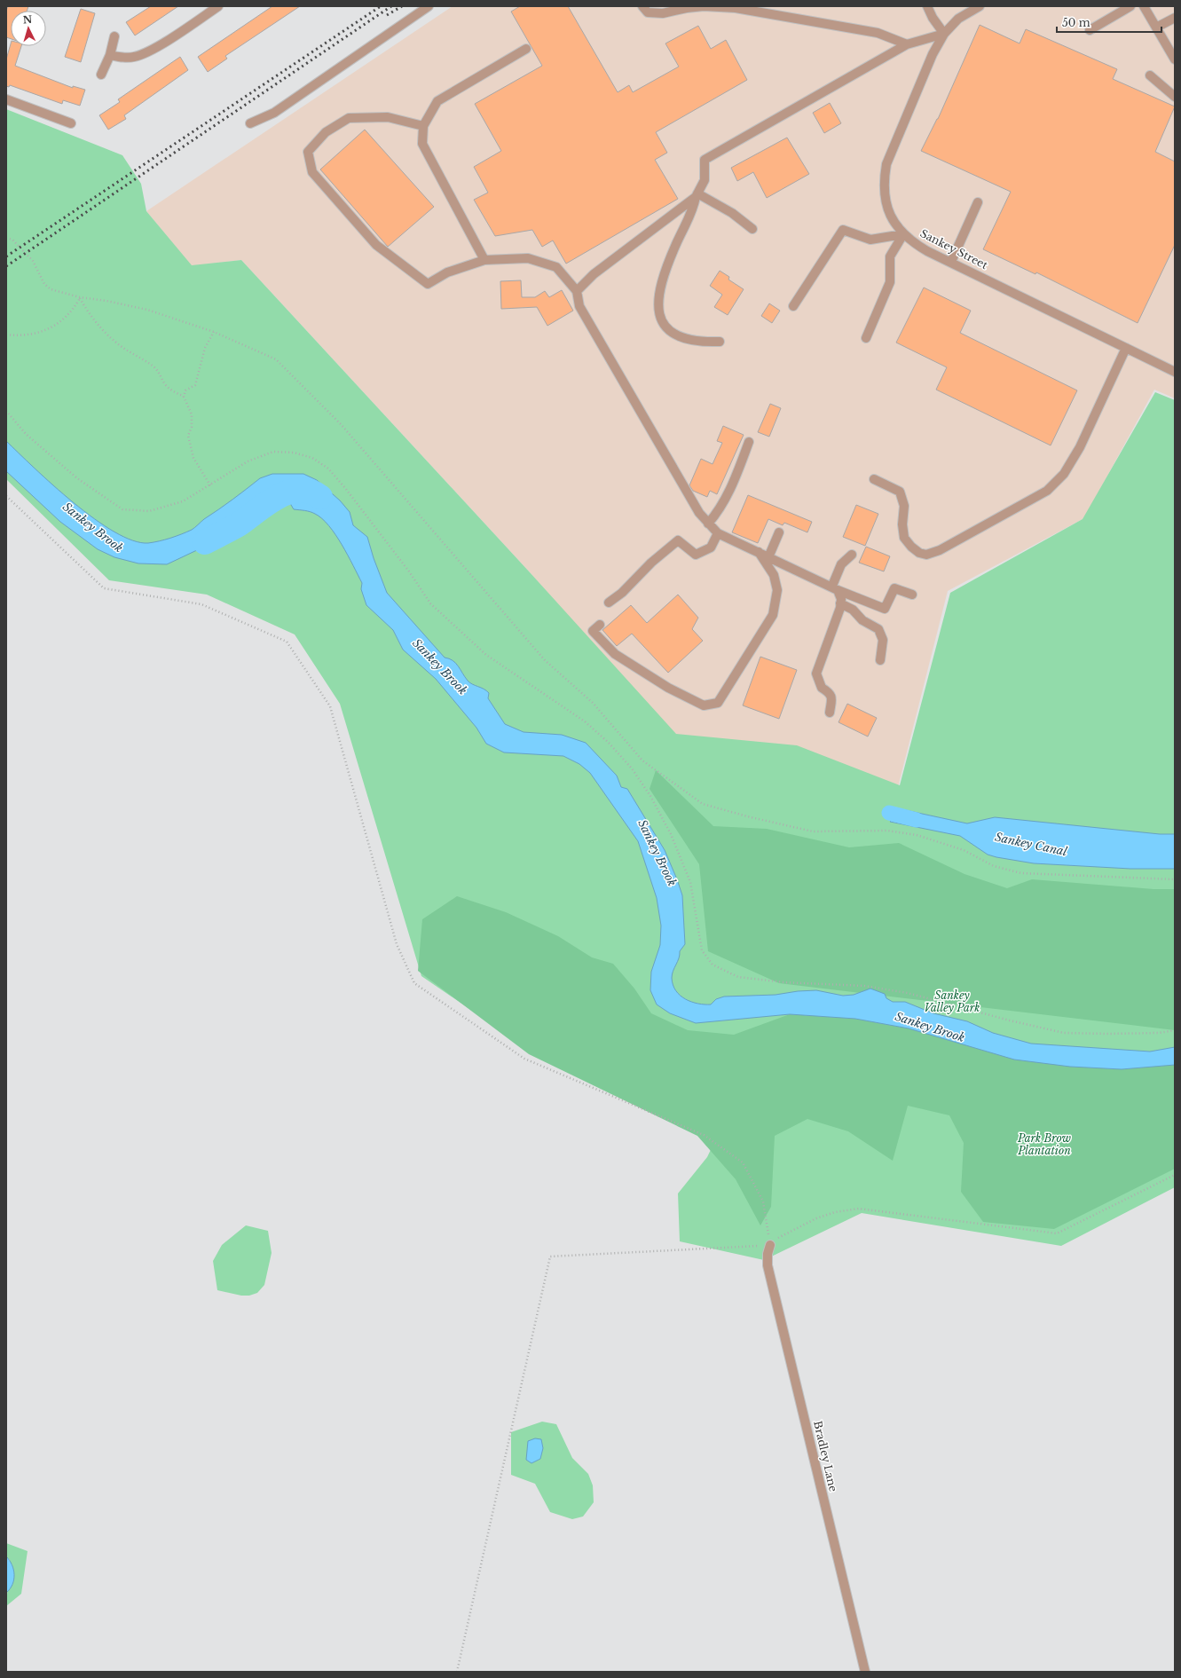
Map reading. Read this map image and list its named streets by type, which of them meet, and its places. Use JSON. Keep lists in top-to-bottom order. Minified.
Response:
{"streets":{"street":["Sankey Street","Bradley Lane"]},"water":["Sankey Brook","Sankey Canal"],"parks":["Sankey Valley Park","Park Brow Plantation"],"scale_bar":"50 m","north":"top"}
